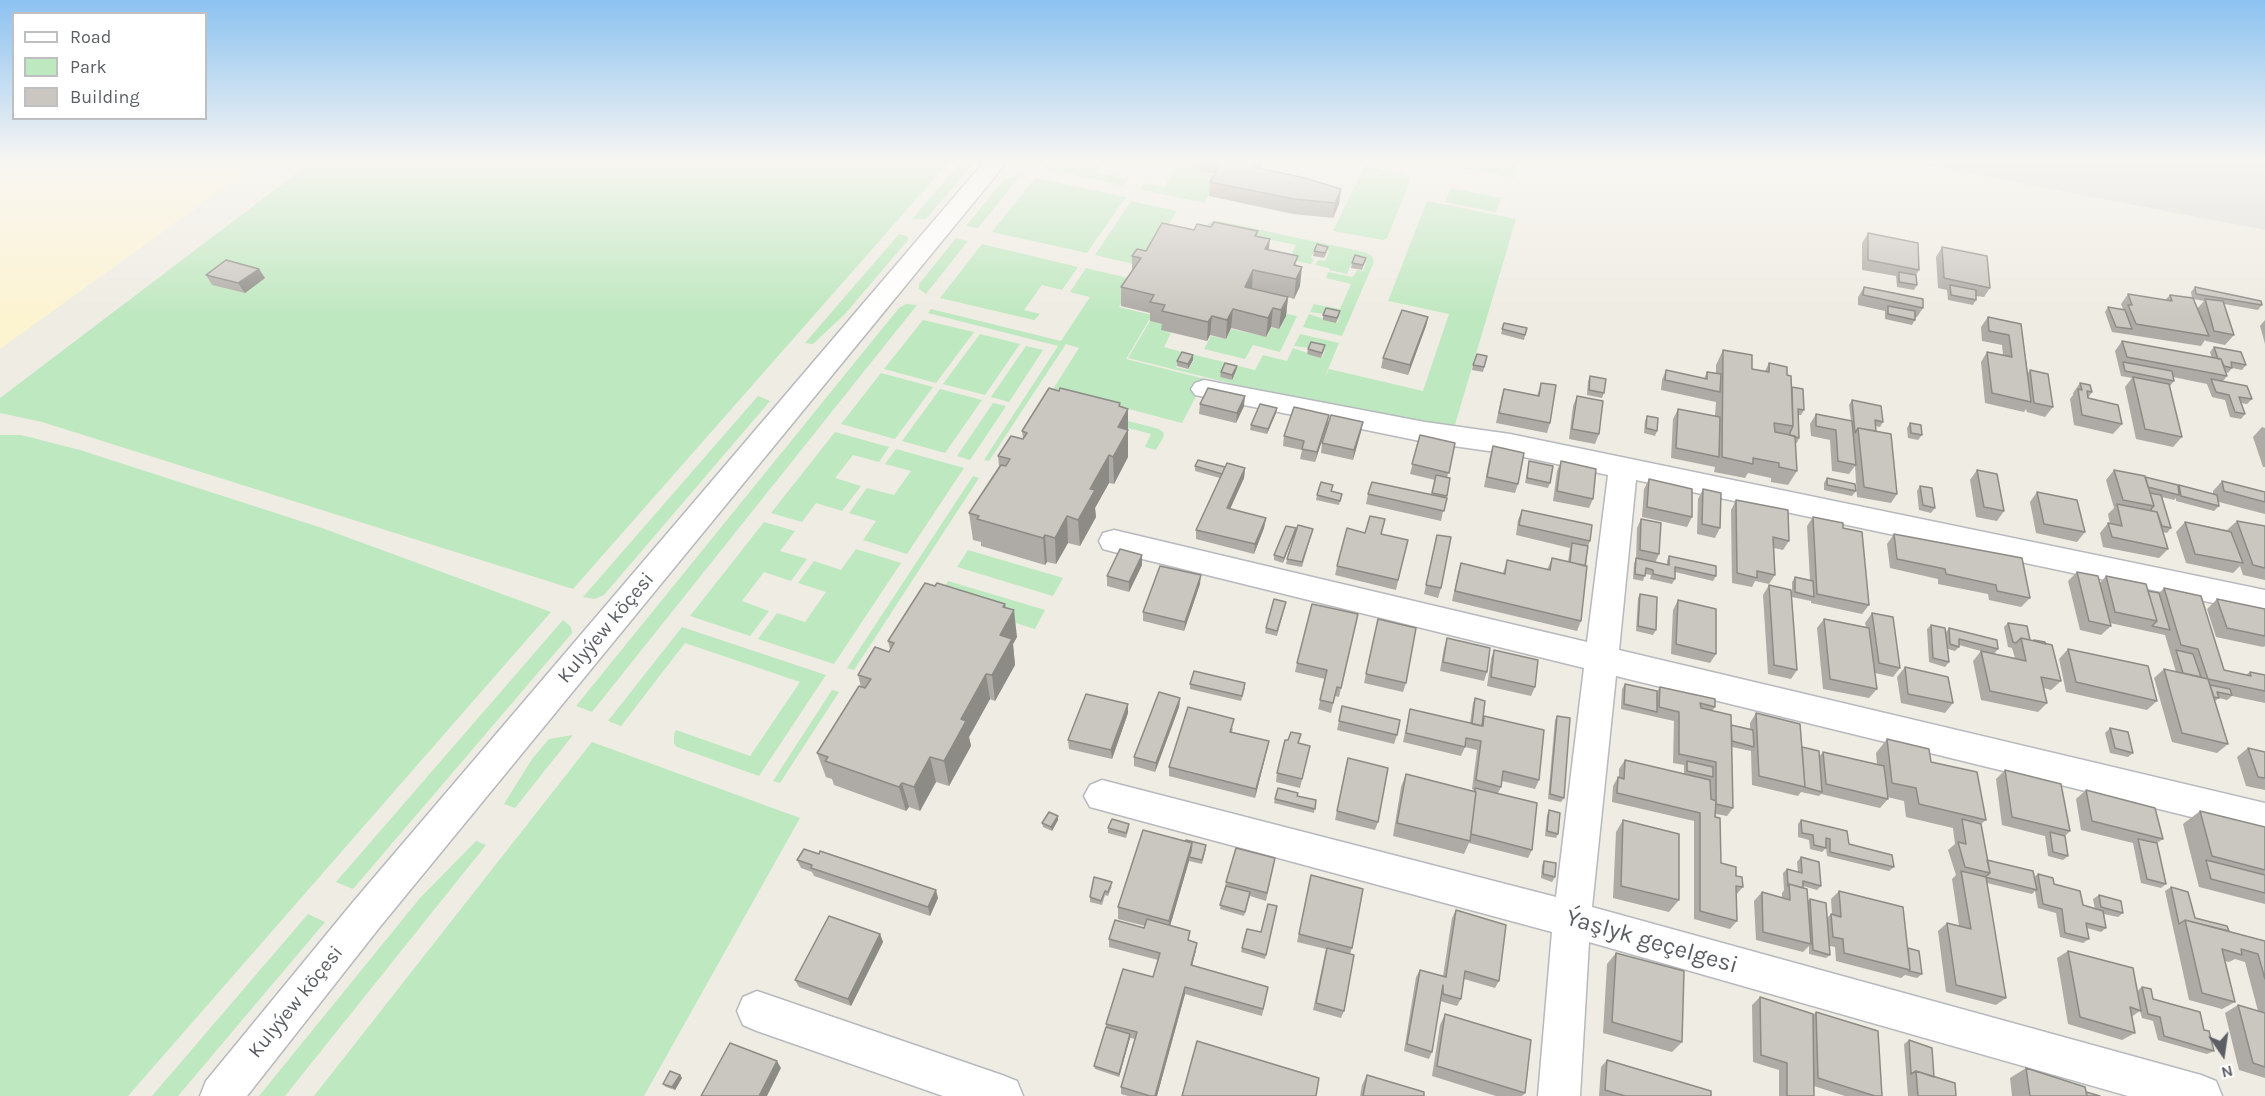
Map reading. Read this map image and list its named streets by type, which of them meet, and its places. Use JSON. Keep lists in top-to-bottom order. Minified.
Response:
{"streets":{"street":["Kulyýew köçesi","Ýaşlyk geçelgesi"]},"legend":["Road","Park","Building"],"north":"bottom"}
